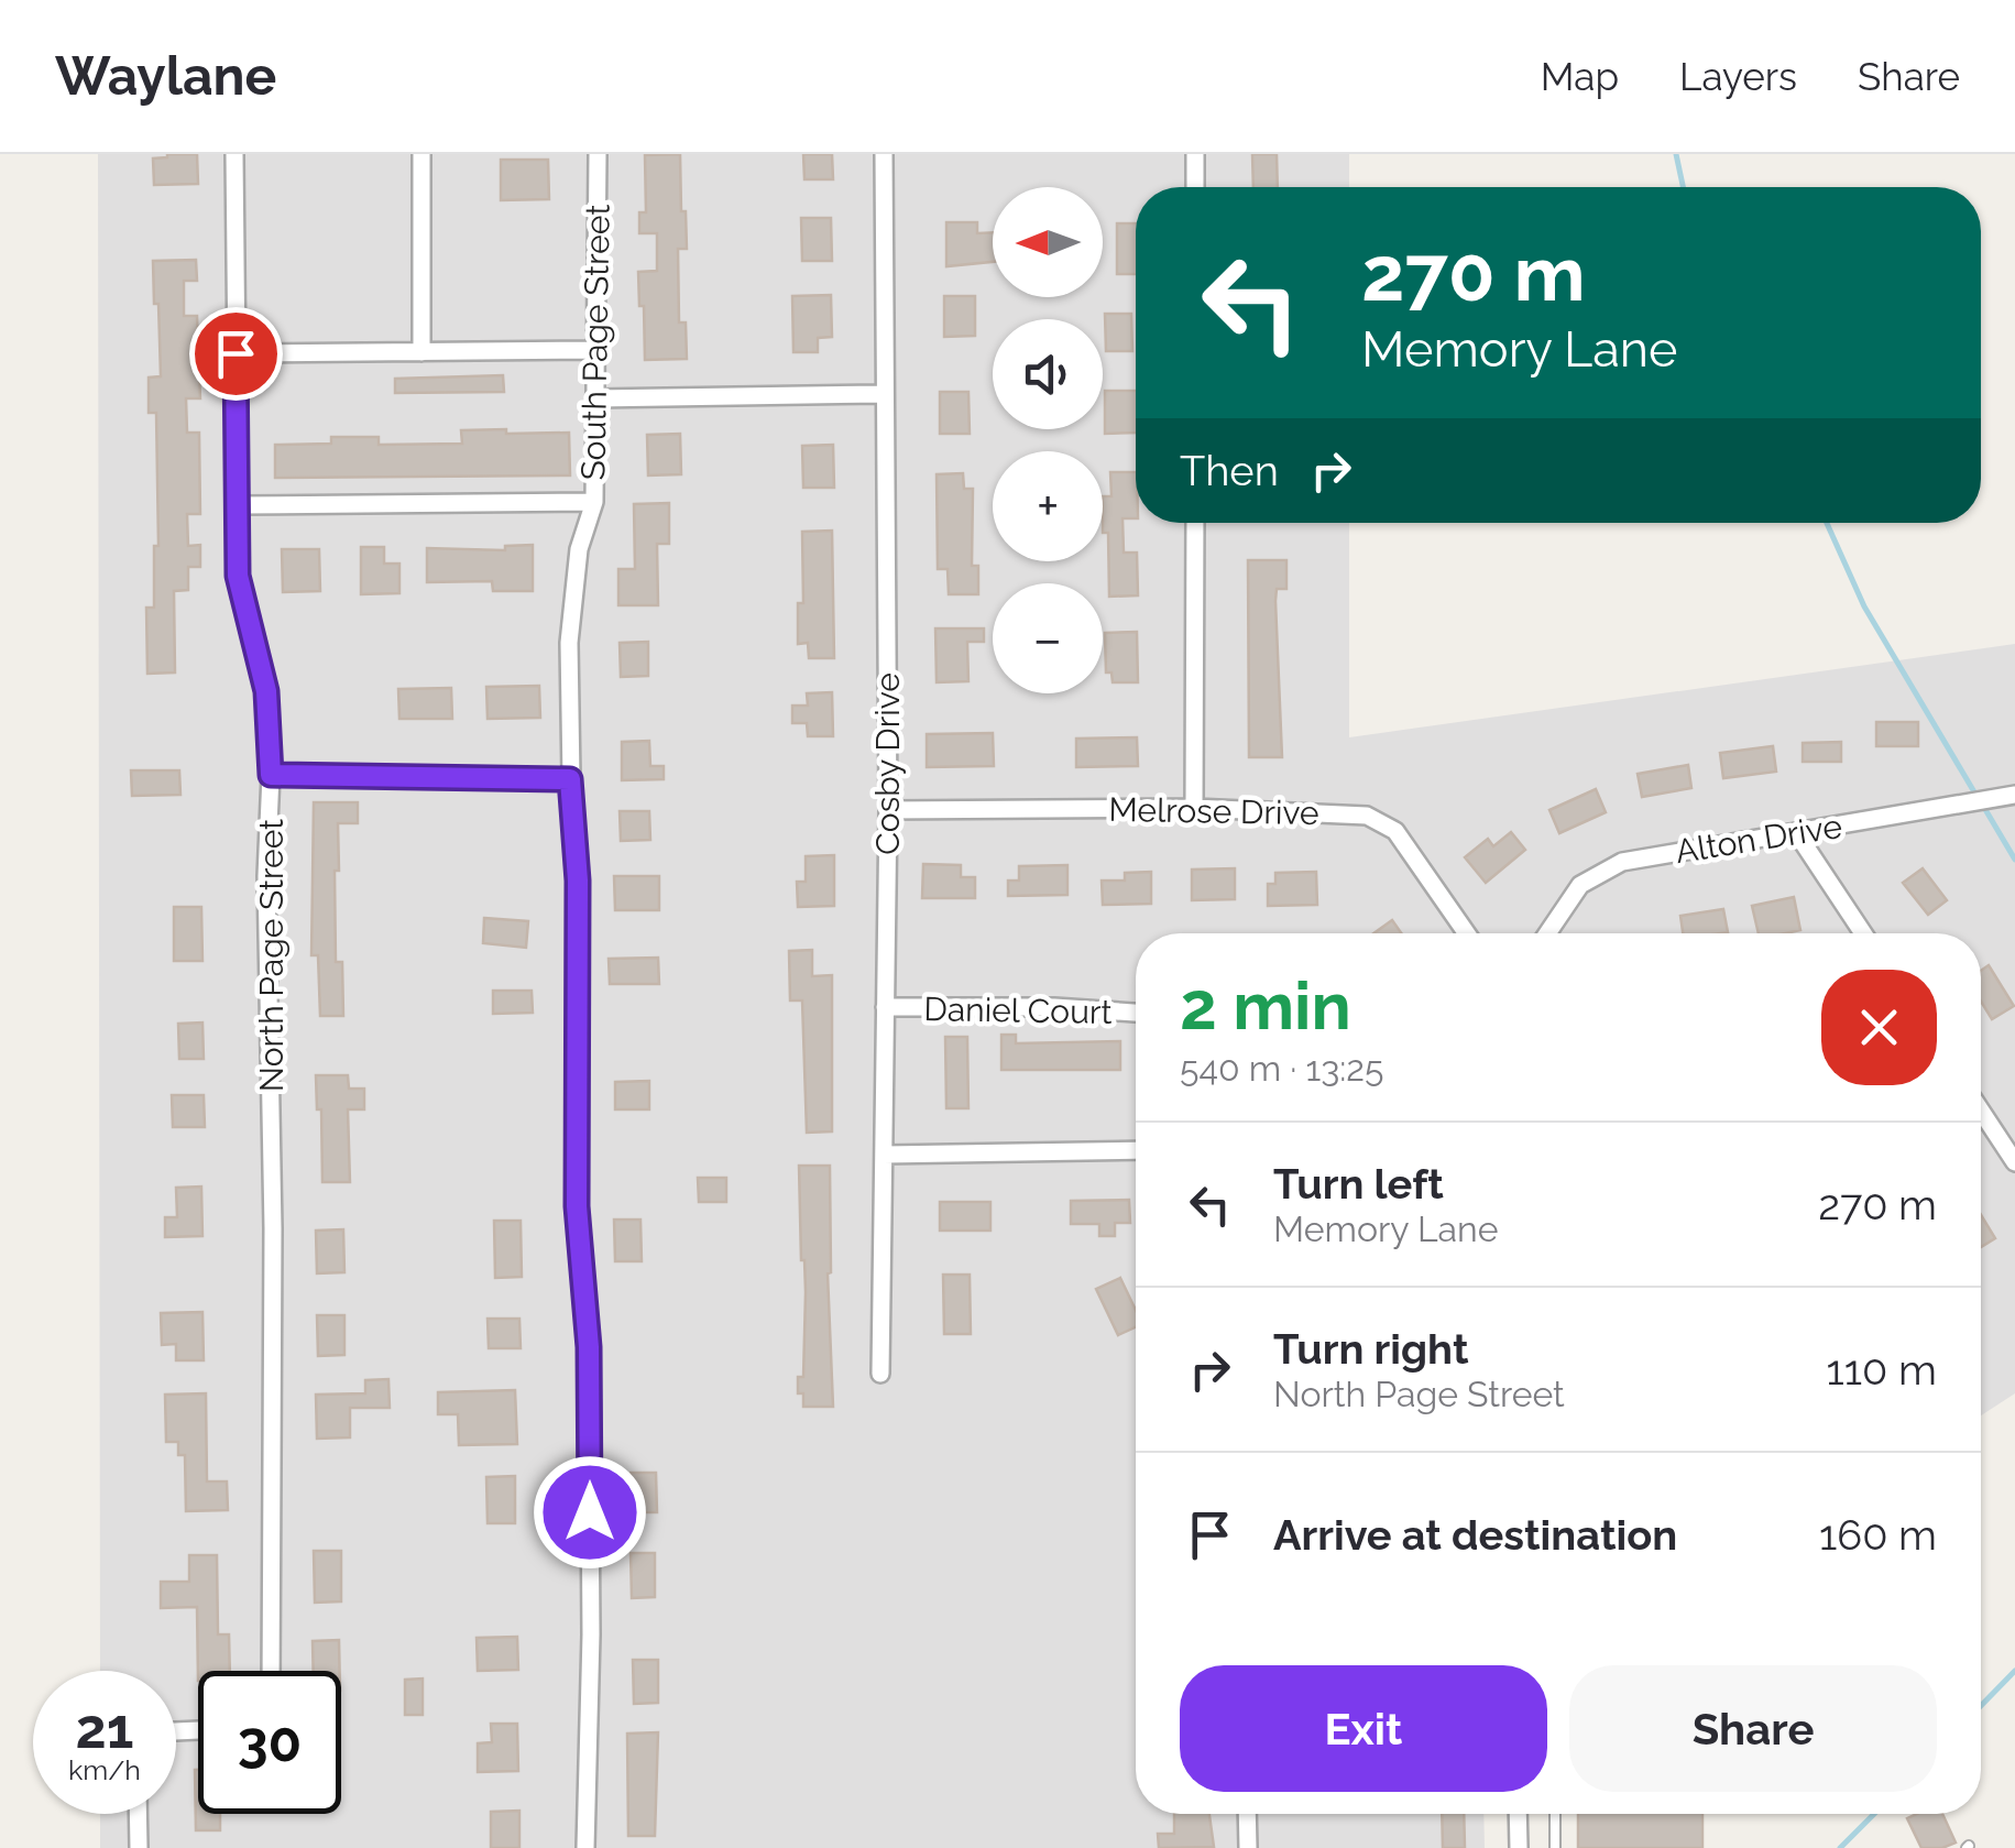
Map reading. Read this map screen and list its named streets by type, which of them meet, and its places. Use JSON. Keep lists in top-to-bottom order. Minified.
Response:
{"streets":{"street":["South Page Street","Cosby Drive","Melrose Drive","Alton Drive","North Page Street","Daniel Court"]},"crossings":[["Cosby Drive","Melrose Drive"],["Cosby Drive","Daniel Court"]],"north":"left","page":{"header":"Waylane","nav":["Map","Layers","Share"],"map_buttons":["+","−"],"turn":["270 m","Memory Lane"],"then":"Then","heading":["2 min","540 m · 13:25"],"list":[{"name":"Turn left","note":"Memory Lane","value":"270 m"},{"name":"Turn right","note":"North Page Street","value":"110 m"},{"name":"Arrive at destination","value":"160 m"}],"buttons":["Exit","Share"],"speed":"21 km/h","limit":"30"}}
